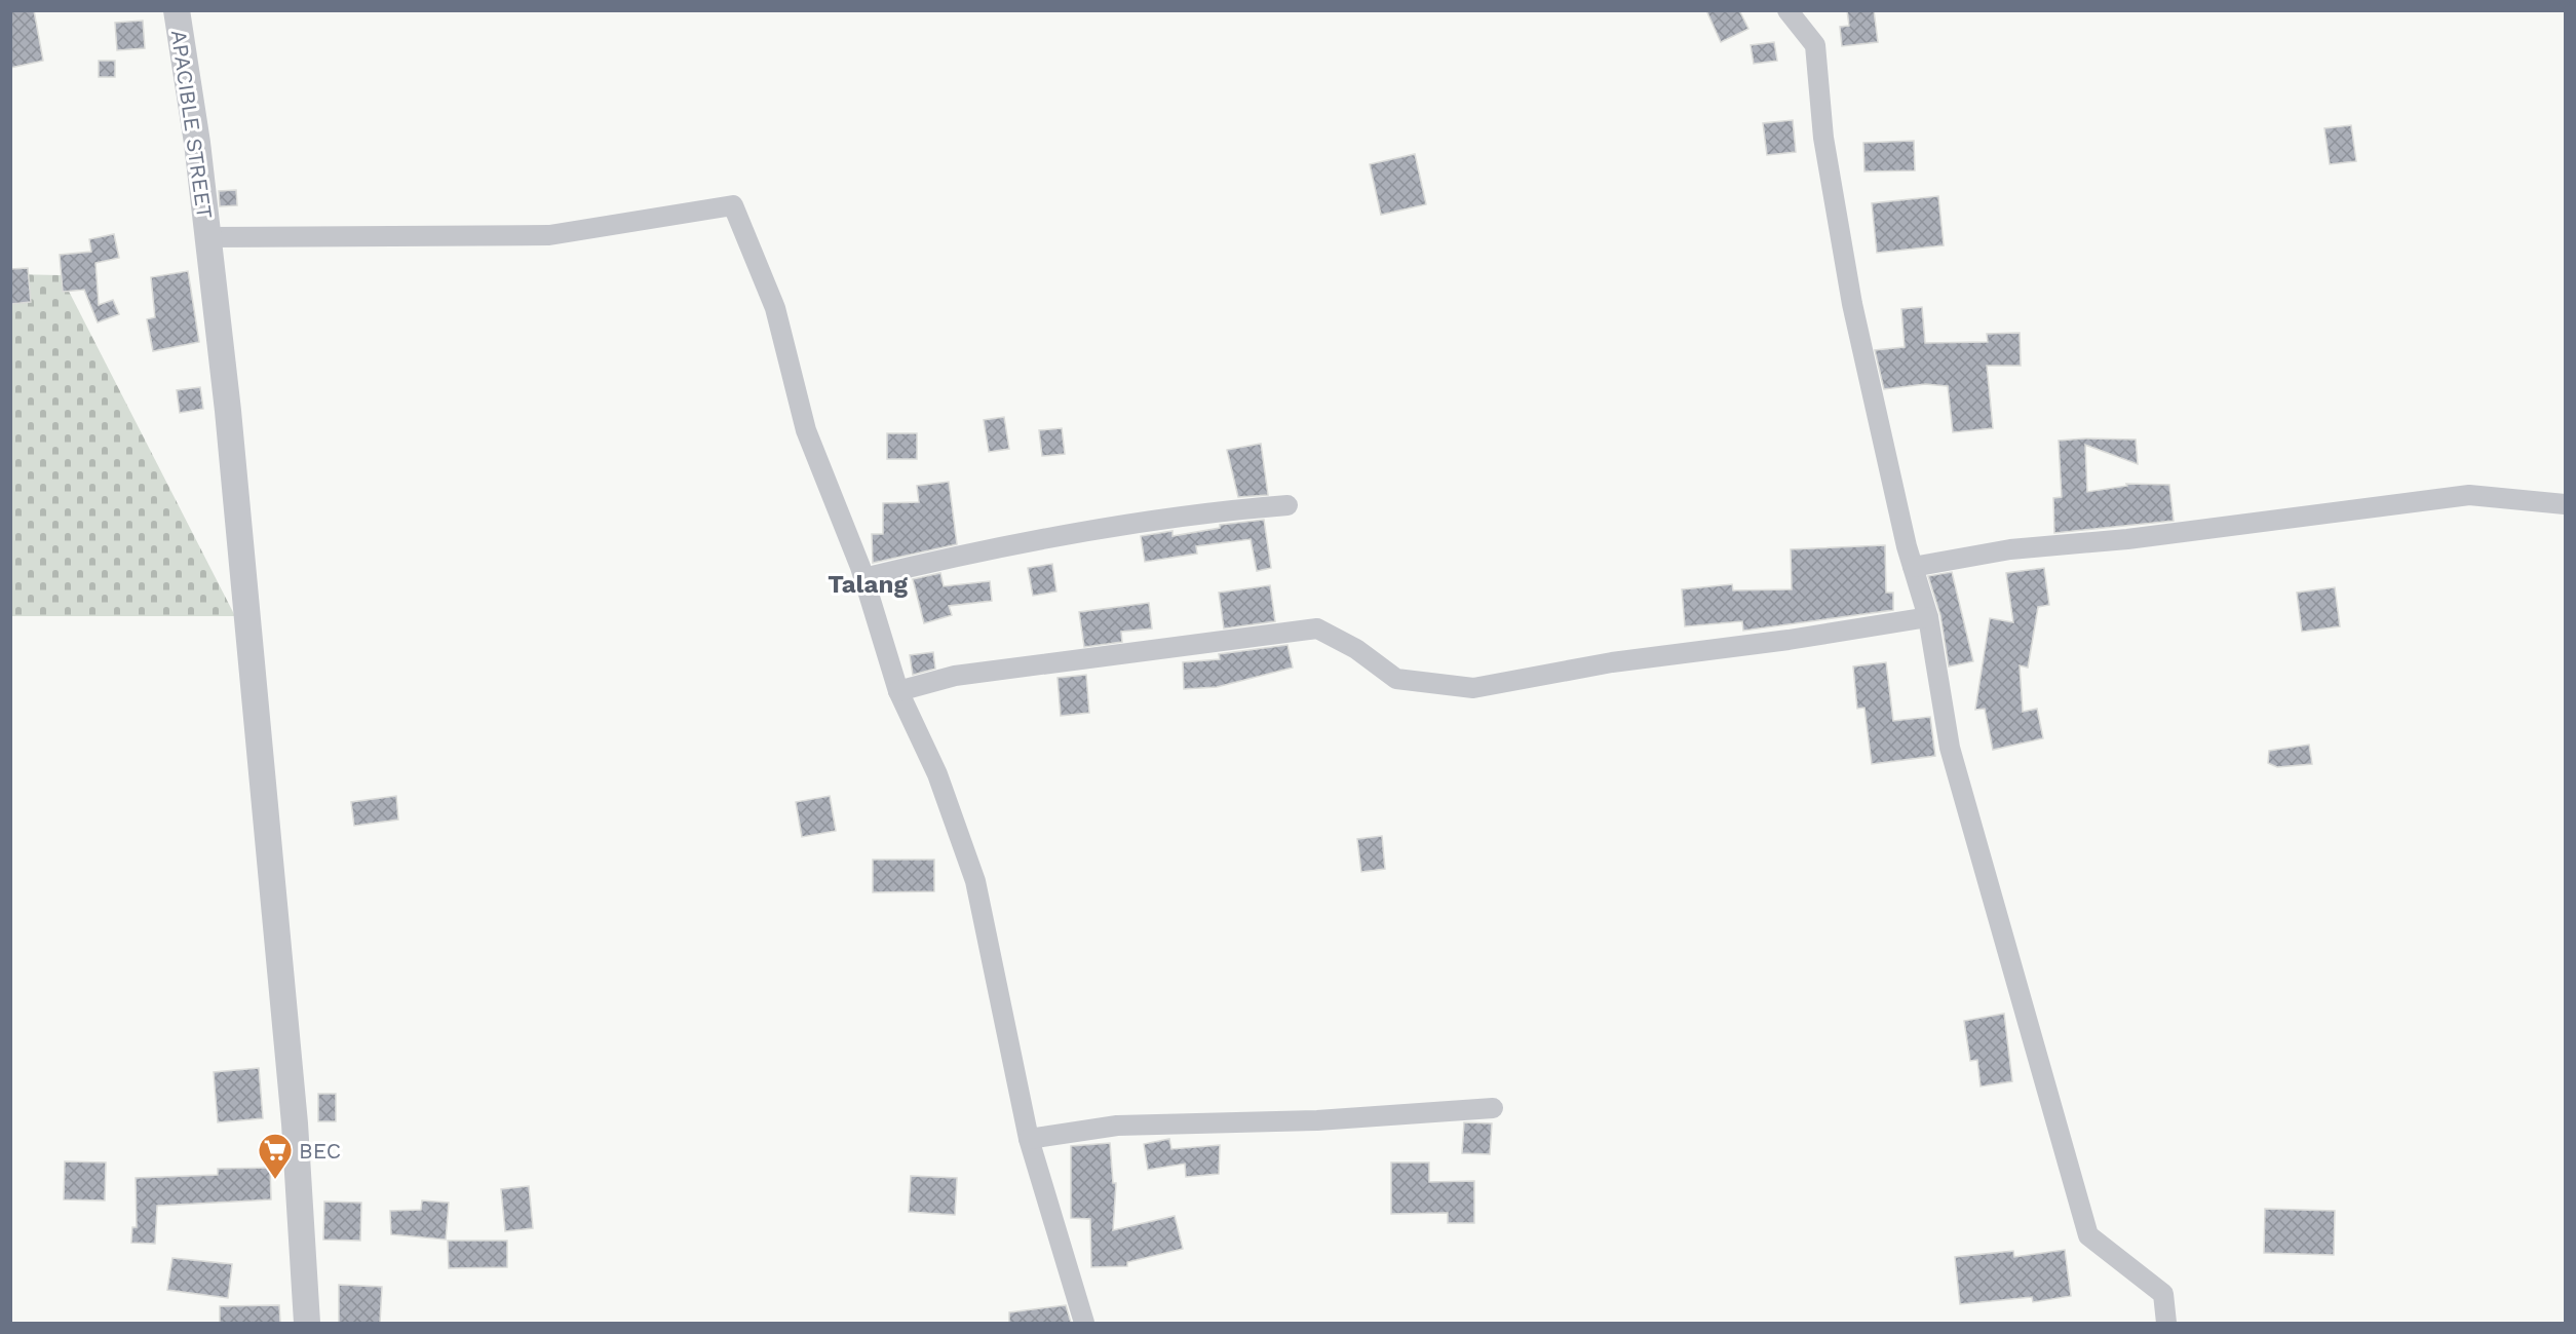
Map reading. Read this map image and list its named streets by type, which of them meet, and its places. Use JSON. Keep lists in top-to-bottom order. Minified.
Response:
{"streets":{"street":["APACIBLE STREET"]},"districts":["Talang"],"places":{"supermarket":["BEC"]}}
